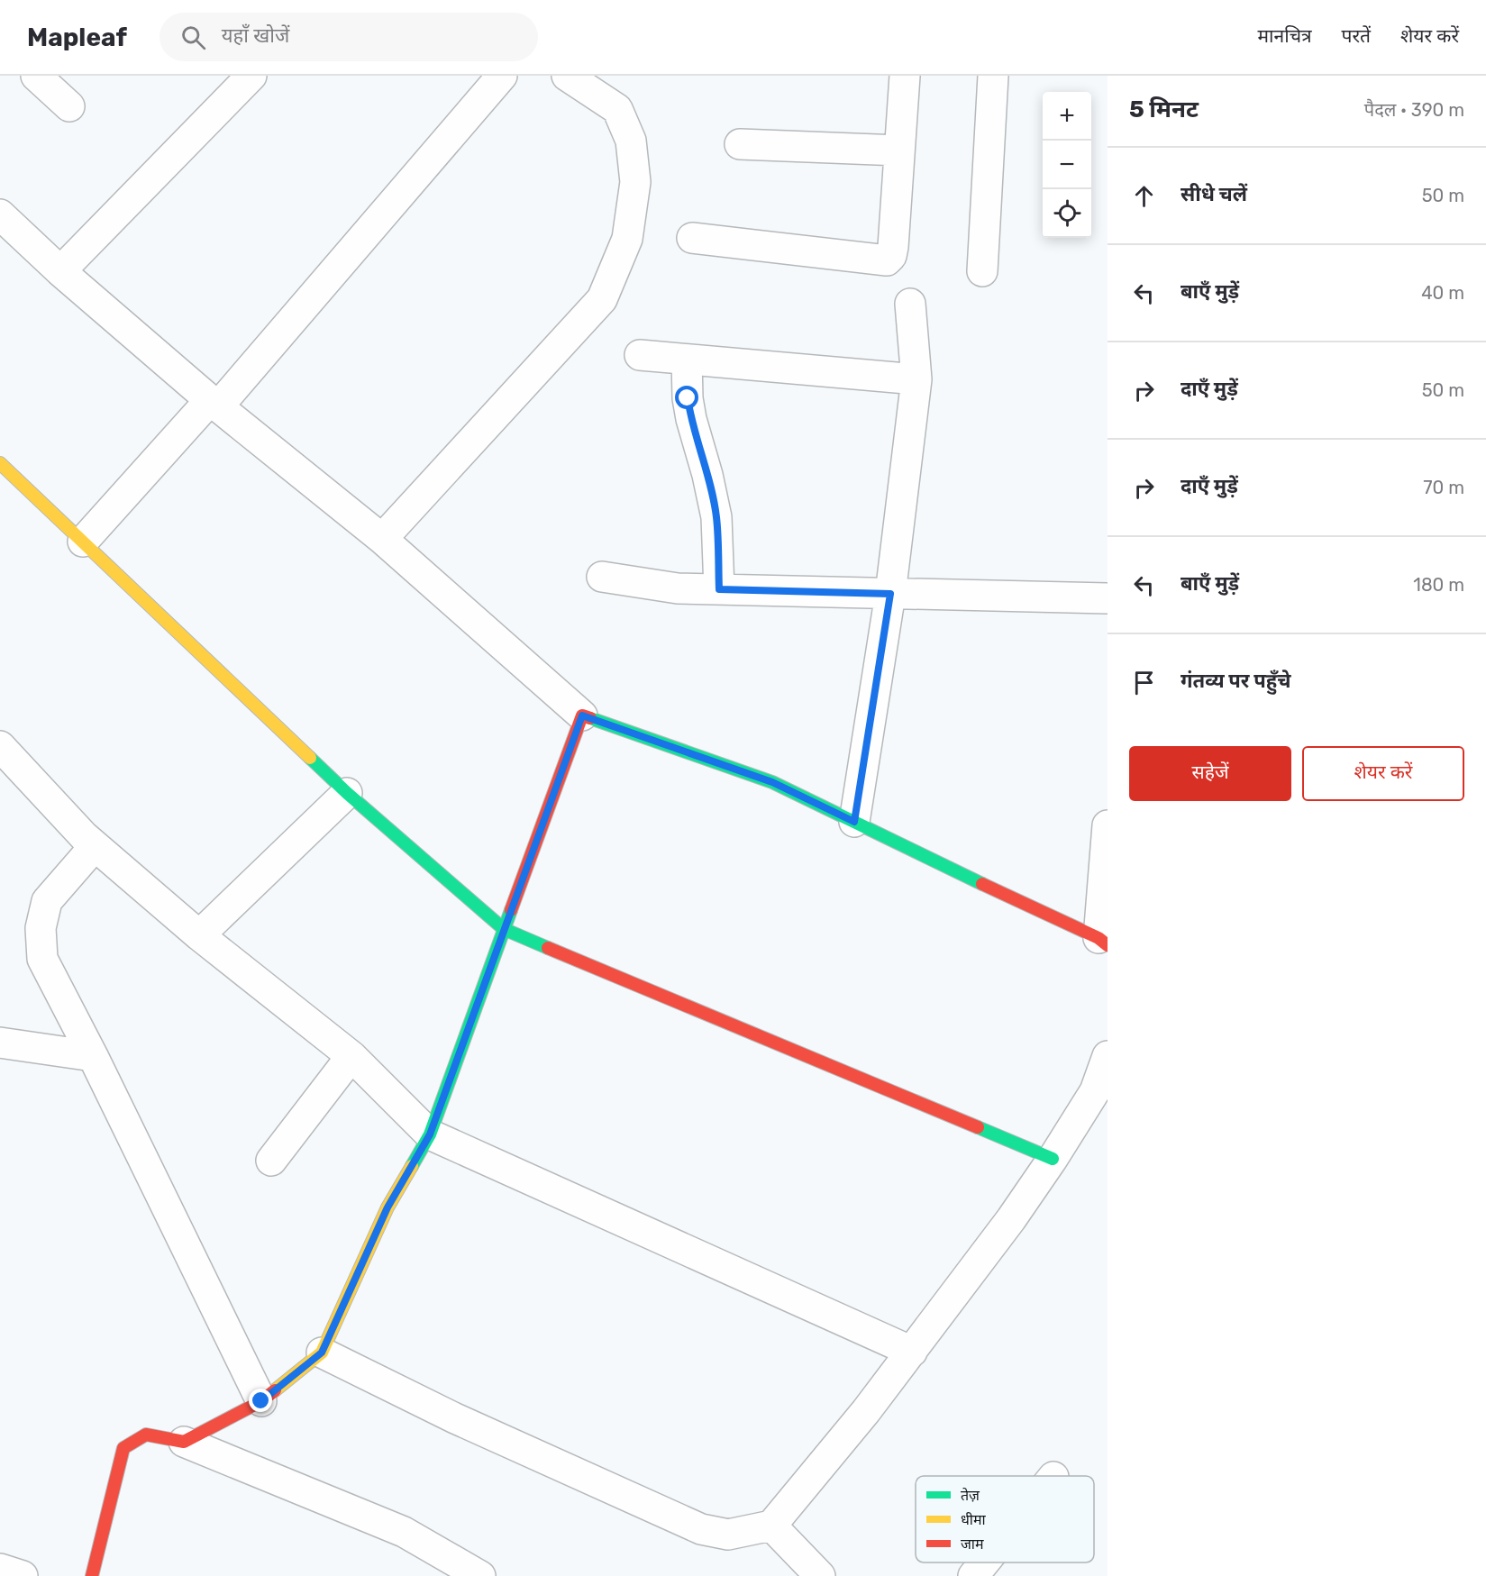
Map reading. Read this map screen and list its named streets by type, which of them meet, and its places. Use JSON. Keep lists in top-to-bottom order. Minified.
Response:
{"legend":["तेज़","धीमा","जाम"],"page":{"header":"Mapleaf","search":"यहाँ खोजें","nav":["मानचित्र","परतें","शेयर करें"],"heading":["5 मिनट","पैदल · 390 m"],"map_buttons":["+","−"],"list":[["सीधे चलें","50 m"],["बाएँ मुड़ें","40 m"],["दाएँ मुड़ें","50 m"],["दाएँ मुड़ें","70 m"],["बाएँ मुड़ें","180 m"],"गंतव्य पर पहुँचे"],"buttons":["सहेजें","शेयर करें"]}}
